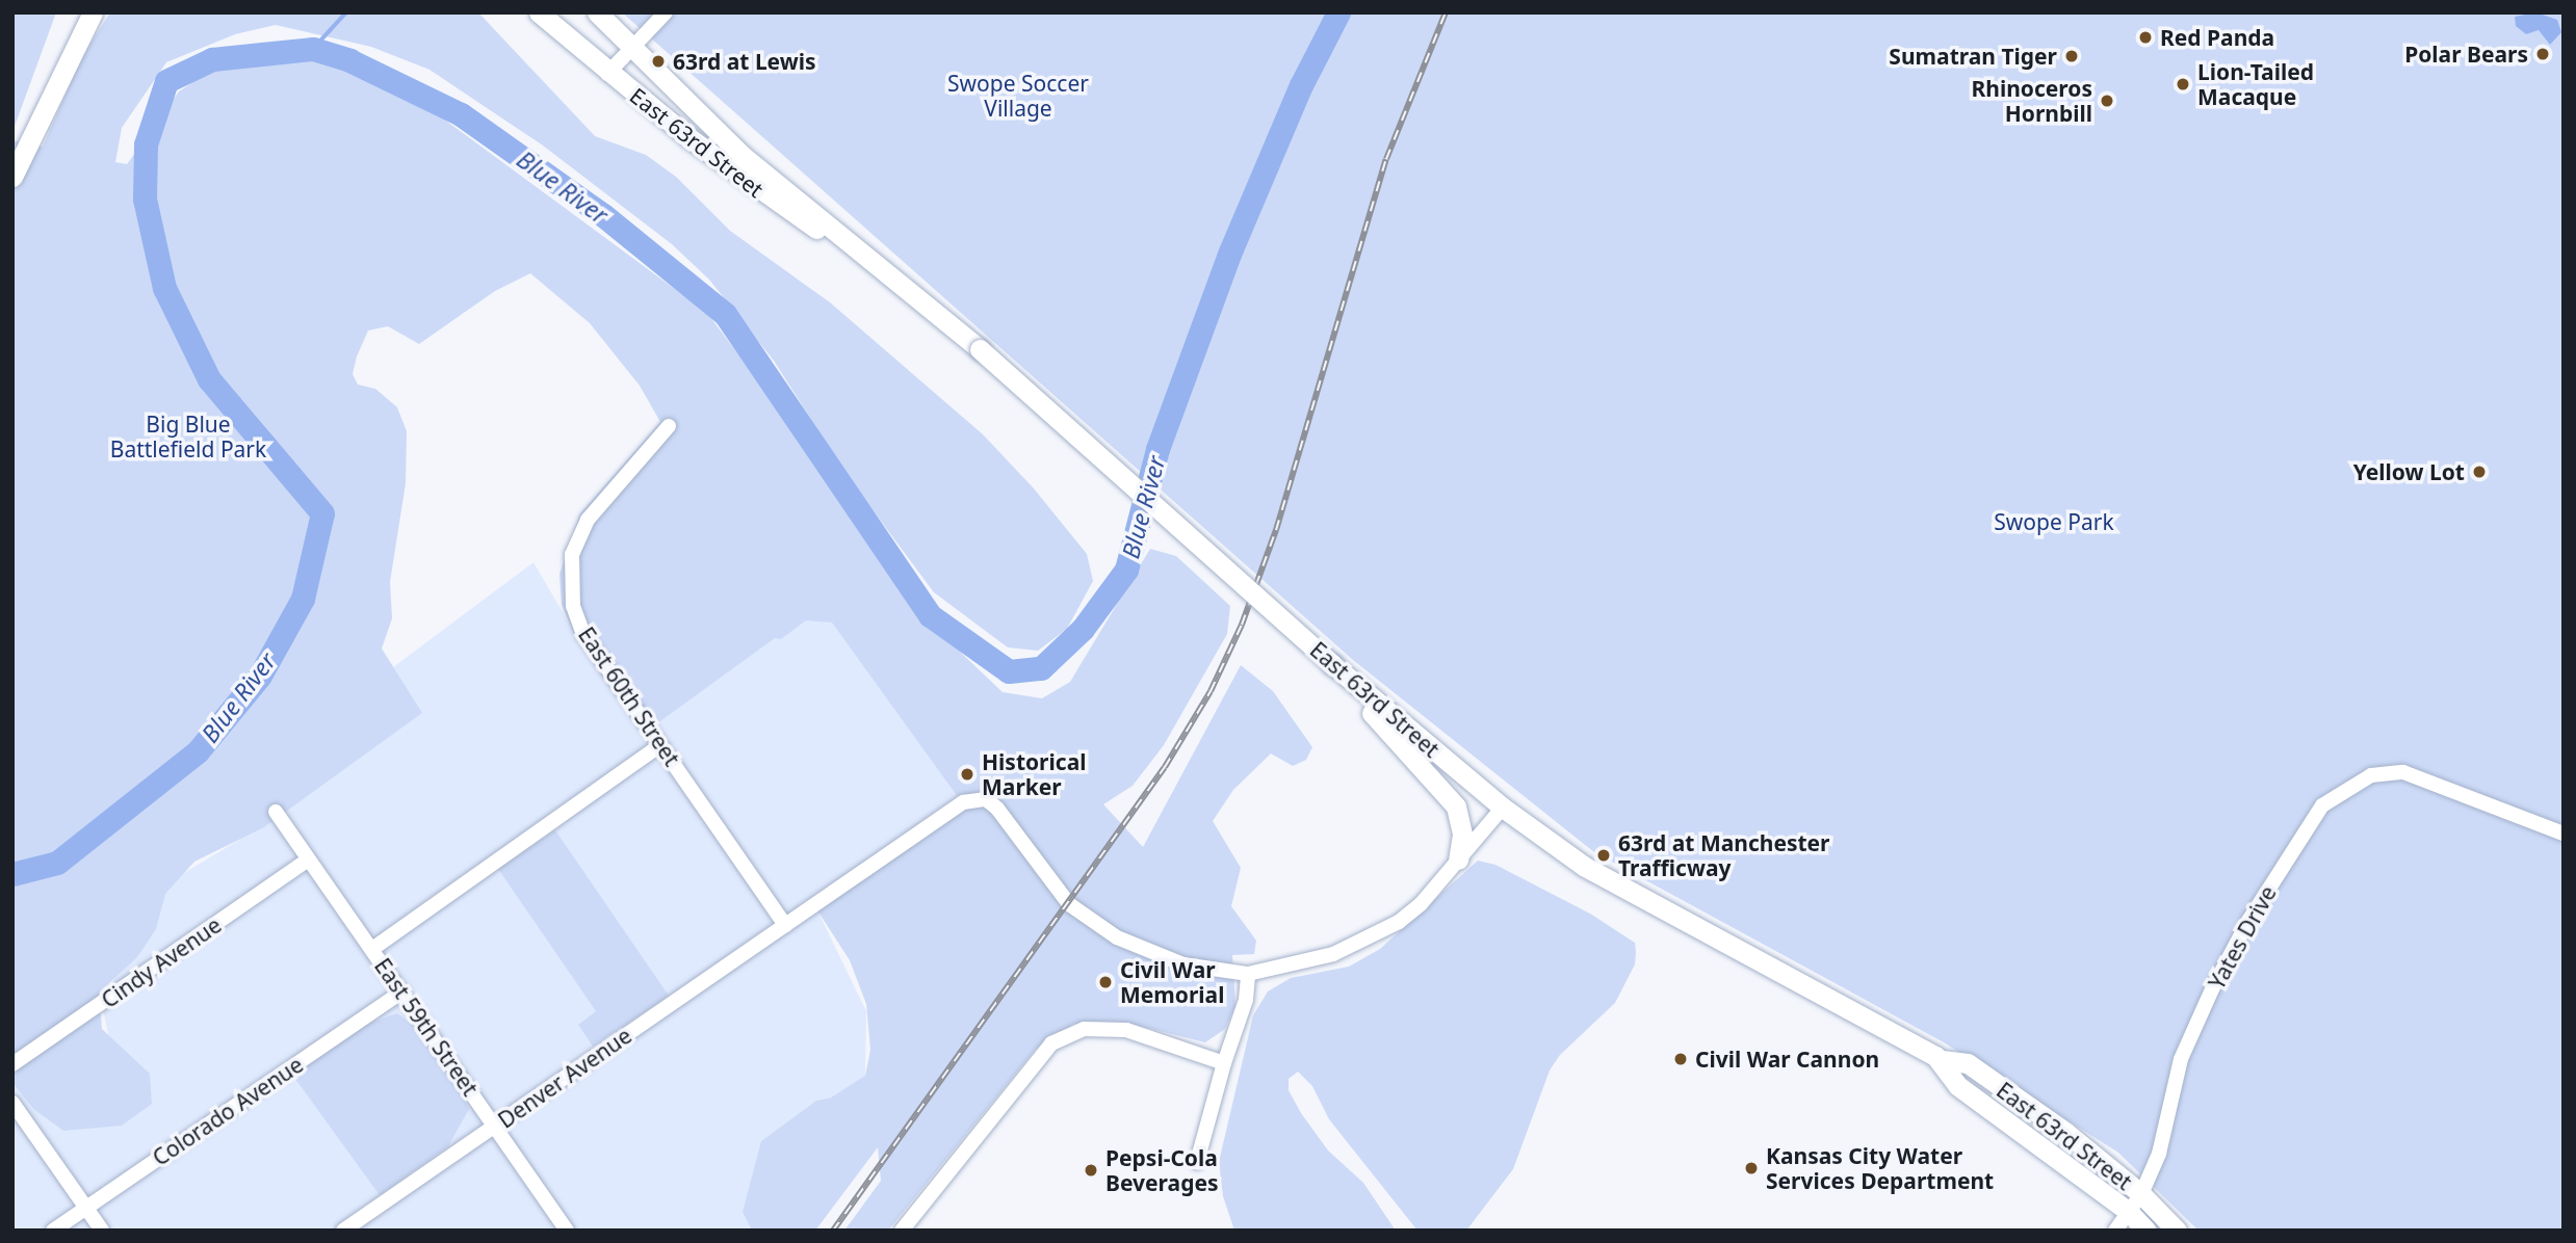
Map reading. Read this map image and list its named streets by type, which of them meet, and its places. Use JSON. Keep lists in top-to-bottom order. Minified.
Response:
{"streets":{"main road":["East 63rd Street"],"street":["East 60th Street","Yates Drive","Cindy Avenue","East 59th Street","Denver Avenue","Colorado Avenue"]},"crossings":[["East 63rd Street","Yates Drive"],["East 60th Street","Denver Avenue"],["Cindy Avenue","East 59th Street"],["East 59th Street","Denver Avenue"],["East 59th Street","Colorado Avenue"]],"water":["Blue River"],"parks":["Swope Soccer Village","Big Blue Battlefield Park","Swope Park"],"places":["Red Panda","Polar Bears","Sumatran Tiger","63rd at Lewis","Lion-Tailed Macaque","Rhinoceros Hornbill","Yellow Lot","Historical Marker","63rd at Manchester Trafficway","Civil War Memorial","Civil War Cannon","Kansas City Water Services Department","Pepsi-Cola Beverages"]}
